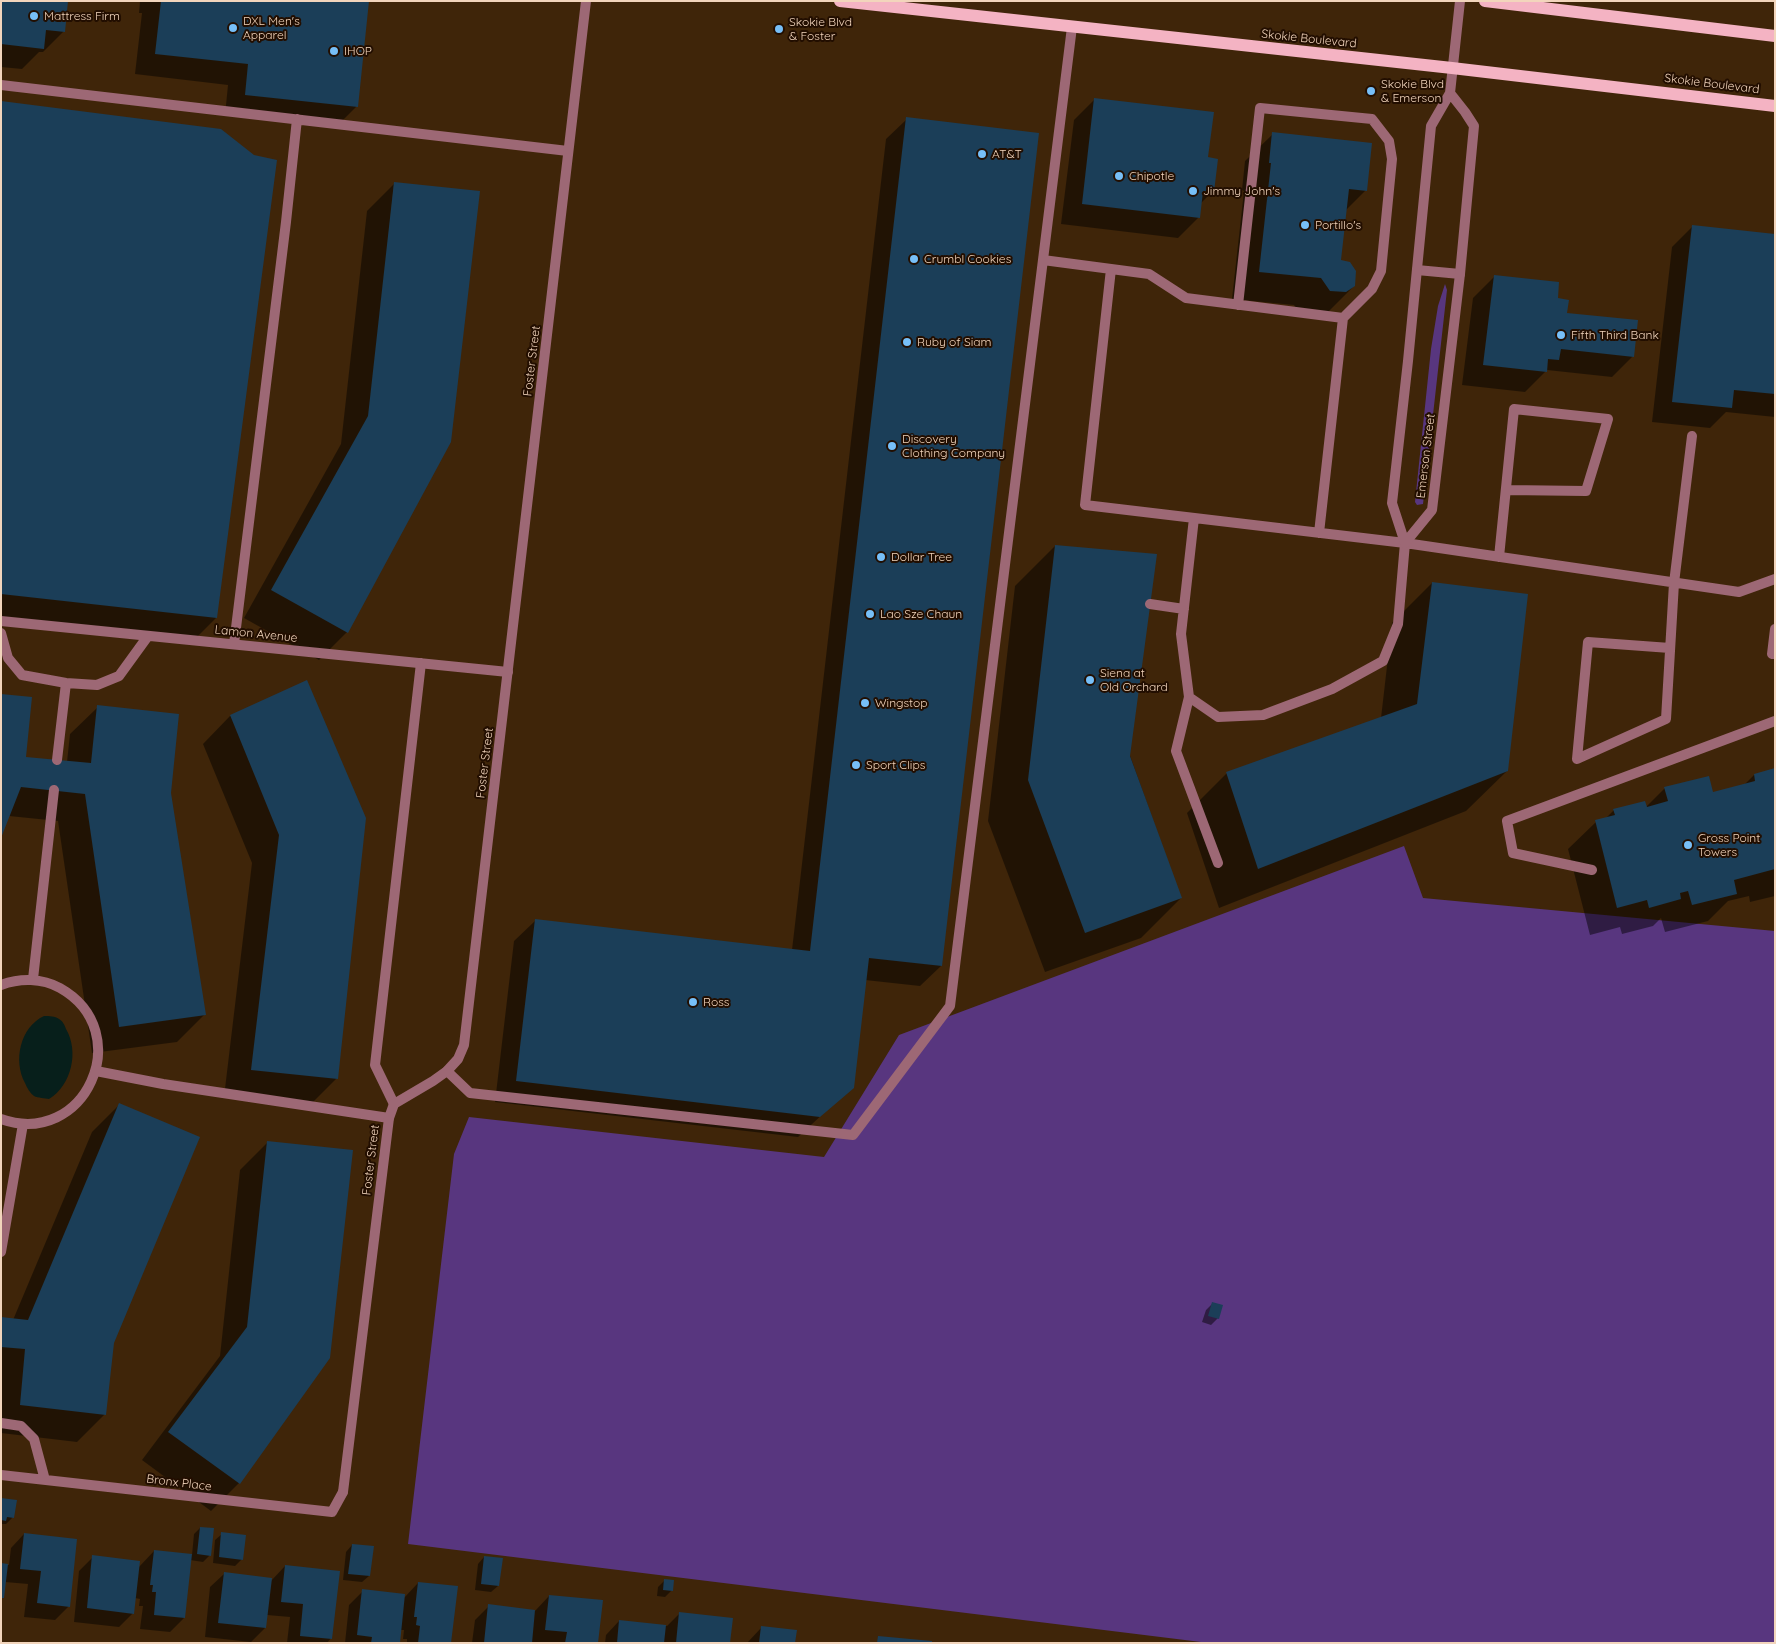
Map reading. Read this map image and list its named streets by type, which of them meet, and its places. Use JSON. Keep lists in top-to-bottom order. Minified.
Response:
{"streets":{"main road":["Skokie Boulevard"],"street":["Foster Street","Emerson Street","Lamon Avenue","Bronx Place"]},"crossings":[["Foster Street","Lamon Avenue"],["Foster Street","Bronx Place"]],"places":["Mattress Firm","DXL Men's Apparel","Skokie Blvd & Foster","IHOP","Skokie Blvd & Emerson","AT&T","Chipotle","Jimmy John's","Portillo's","Crumbl Cookies","Fifth Third Bank","Ruby of Siam","Discovery Clothing Company","Dollar Tree","Lao Sze Chaun","Siena at Old Orchard","Wingstop","Sport Clips","Gross Point Towers","Ross"]}
